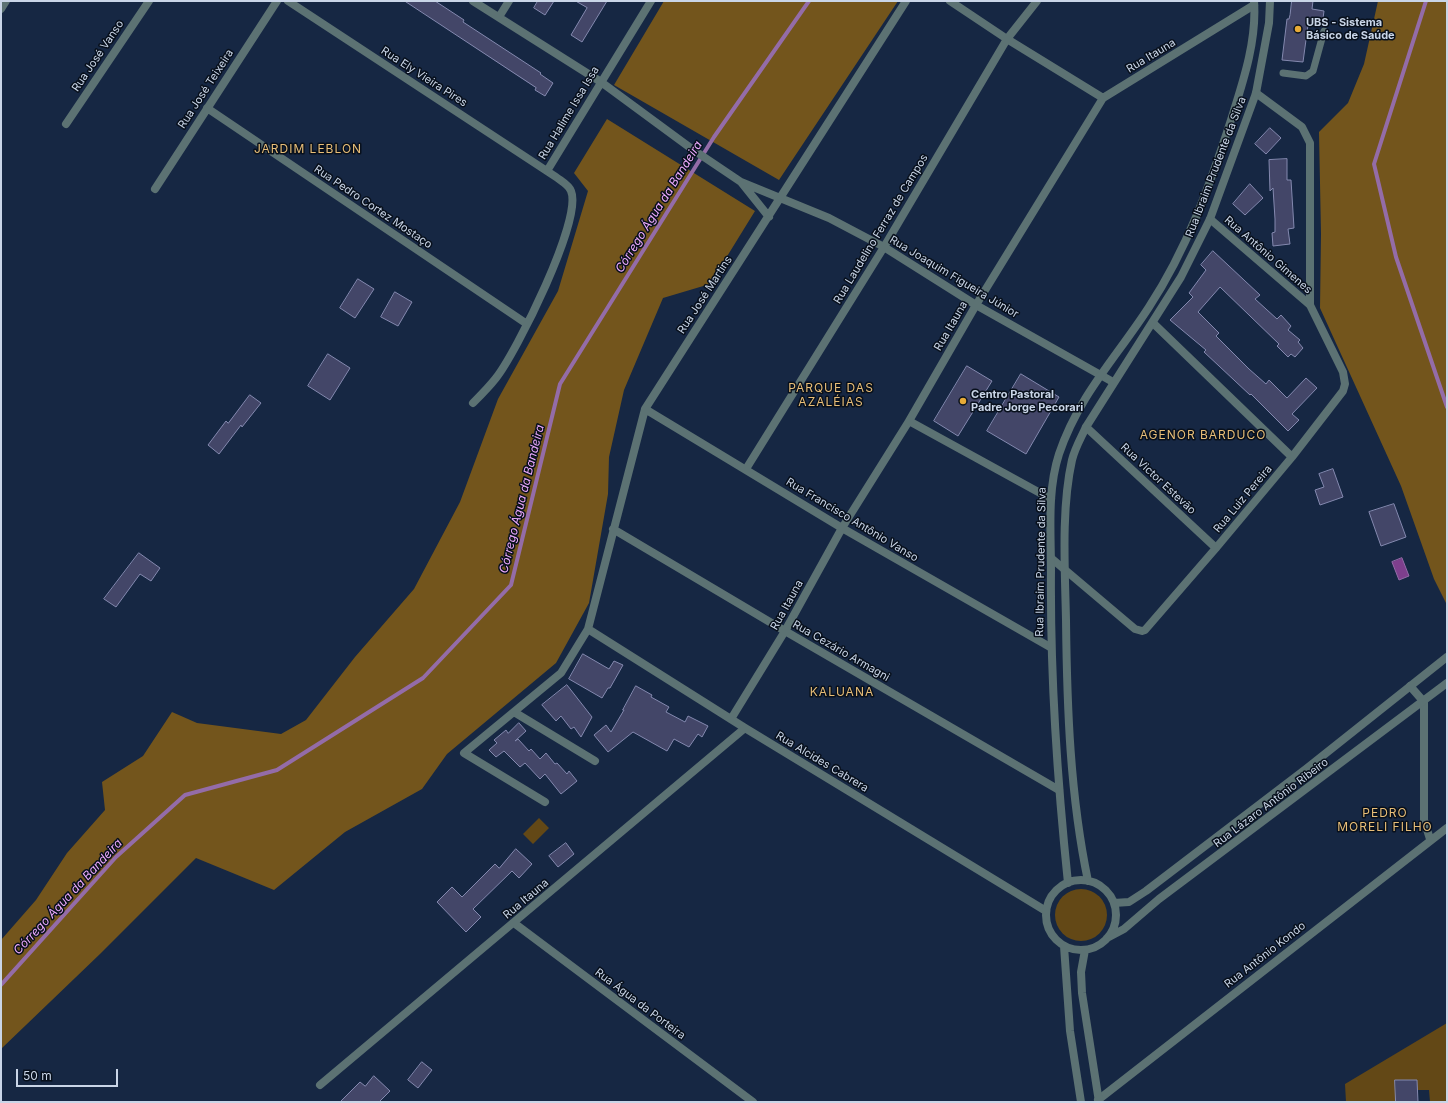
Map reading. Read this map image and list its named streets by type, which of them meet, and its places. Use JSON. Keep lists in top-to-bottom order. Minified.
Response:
{"streets":{"street":["Rua José Vanso","Rua Itauna","Rua Ely Vieira Pires","Rua José Teixeira","Rua Halime Issa Issa","Rua Ibraim Prudente da Silva","Rua Pedro Cortez Mostaço","Rua Laudelino Ferraz de Campos","Rua Antônio Gimenes","Rua Joaquim Figueira Júnior","Rua José Martins","Rua Victor Estevão","Rua Luiz Pereira","Rua Francisco Antônio Vanso","Rua Cezário Armagni","Rua Alcides Cabrera","Rua Lázaro Antônio Ribeiro","Rua Antônio Kondo","Rua Água da Porteira"]},"crossings":[["Rua Itauna","Rua Ibraim Prudente da Silva"],["Rua Itauna","Rua Joaquim Figueira Júnior"],["Rua Itauna","Rua Francisco Antônio Vanso"],["Rua Itauna","Rua Cezário Armagni"],["Rua Itauna","Rua Alcides Cabrera"],["Rua Itauna","Rua Água da Porteira"],["Rua Ely Vieira Pires","Rua Halime Issa Issa"],["Rua José Teixeira","Rua Pedro Cortez Mostaço"],["Rua Halime Issa Issa","Rua Pedro Cortez Mostaço"],["Rua Ibraim Prudente da Silva","Rua Antônio Gimenes"],["Rua Ibraim Prudente da Silva","Rua Joaquim Figueira Júnior"],["Rua Ibraim Prudente da Silva","Rua Victor Estevão"],["Rua Ibraim Prudente da Silva","Rua Luiz Pereira"],["Rua Ibraim Prudente da Silva","Rua Francisco Antônio Vanso"],["Rua Ibraim Prudente da Silva","Rua Cezário Armagni"],["Rua Ibraim Prudente da Silva","Rua Alcides Cabrera"],["Rua Ibraim Prudente da Silva","Rua Lázaro Antônio Ribeiro"],["Rua Laudelino Ferraz de Campos","Rua Joaquim Figueira Júnior"],["Rua Laudelino Ferraz de Campos","Rua Francisco Antônio Vanso"],["Rua Antônio Gimenes","Rua Luiz Pereira"],["Rua Joaquim Figueira Júnior","Rua José Martins"],["Rua José Martins","Rua Francisco Antônio Vanso"],["Rua José Martins","Rua Cezário Armagni"],["Rua José Martins","Rua Alcides Cabrera"],["Rua Victor Estevão","Rua Luiz Pereira"],["Rua Alcides Cabrera","Rua Lázaro Antônio Ribeiro"]],"districts":["JARDIM LEBLON","PARQUE DAS AZALÉIAS","AGENOR BARDUCO","KALUANA","PEDRO MORELI FILHO"],"water":["Córrego Água da Bandeira"],"places":["UBS - Sistema Básico de Saúde","Centro Pastoral Padre Jorge Pecorari"],"scale_bar":"50 m"}
